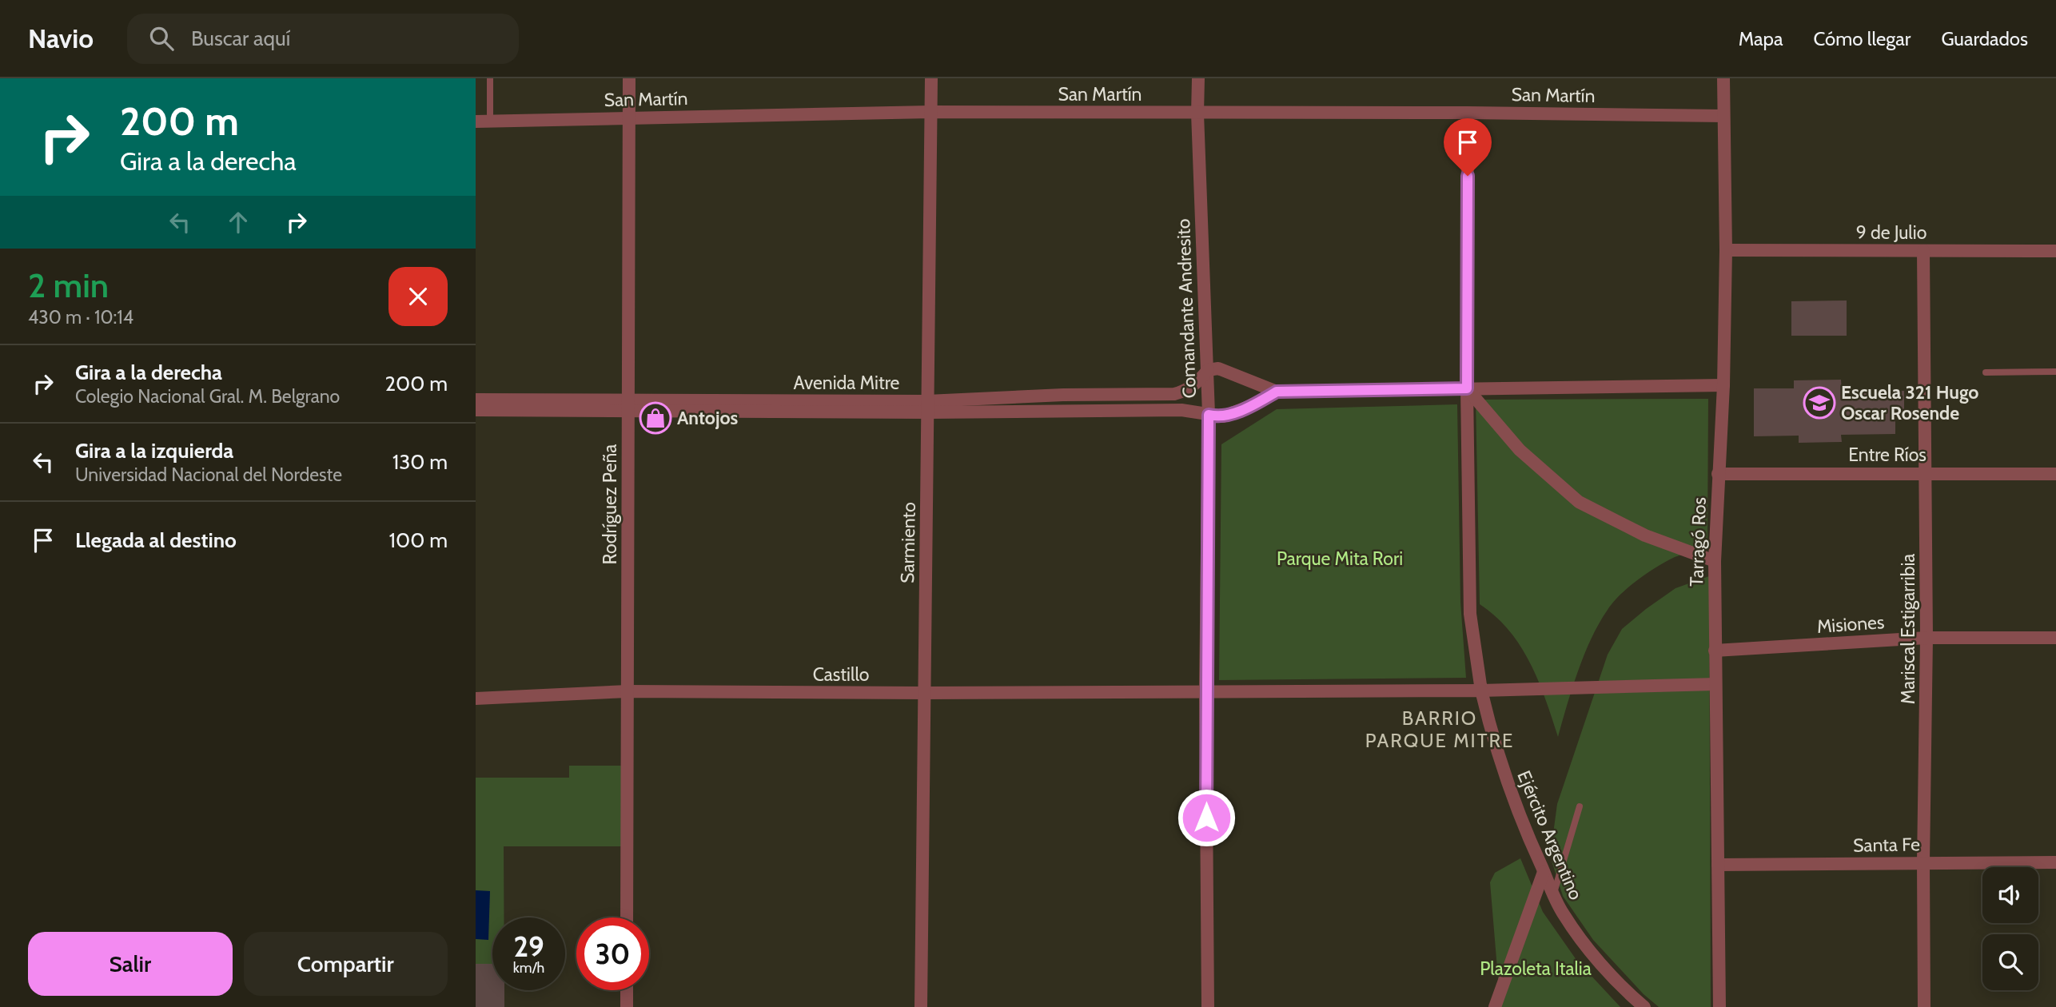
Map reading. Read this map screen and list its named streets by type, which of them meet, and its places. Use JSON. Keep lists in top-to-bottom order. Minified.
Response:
{"streets":{"street":["San Martín","9 de Julio","Comandante Andresito","Avenida Mitre","Entre Ríos","Rodríguez Peña","Tarragó Ros","Sarmiento","Misiones","Mariscal Estigarribia","Castillo","Ejército Argentino","Santa Fe"]},"crossings":[["San Martín","Comandante Andresito"],["San Martín","Rodríguez Peña"],["San Martín","Tarragó Ros"],["San Martín","Sarmiento"],["San Martín","Ejército Argentino"],["9 de Julio","Tarragó Ros"],["9 de Julio","Mariscal Estigarribia"],["Comandante Andresito","Avenida Mitre"],["Comandante Andresito","Castillo"],["Avenida Mitre","Rodríguez Peña"],["Avenida Mitre","Sarmiento"],["Entre Ríos","Tarragó Ros"],["Entre Ríos","Mariscal Estigarribia"],["Rodríguez Peña","Castillo"],["Tarragó Ros","Misiones"],["Tarragó Ros","Santa Fe"],["Sarmiento","Castillo"],["Misiones","Mariscal Estigarribia"],["Mariscal Estigarribia","Santa Fe"]],"districts":["BARRIO PARQUE MITRE"],"parks":["Parque Mita Rori","Plazoleta Italia"],"places":{"school or university":["Escuela 321 Hugo Oscar Rosende"],"shop":["Antojos"]},"page":{"header":"Navio","search":"Buscar aquí","nav":["Mapa","Cómo llegar","Guardados"],"turn":["200 m","Gira a la derecha"],"heading":["2 min","430 m · 10:14"],"list":[{"name":"Gira a la derecha","note":"Colegio Nacional Gral. M. Belgrano","value":"200 m"},{"name":"Gira a la izquierda","note":"Universidad Nacional del Nordeste","value":"130 m"},{"name":"Llegada al destino","value":"100 m"}],"speed":"29 km/h","limit":"30","buttons":["Salir","Compartir"]}}
